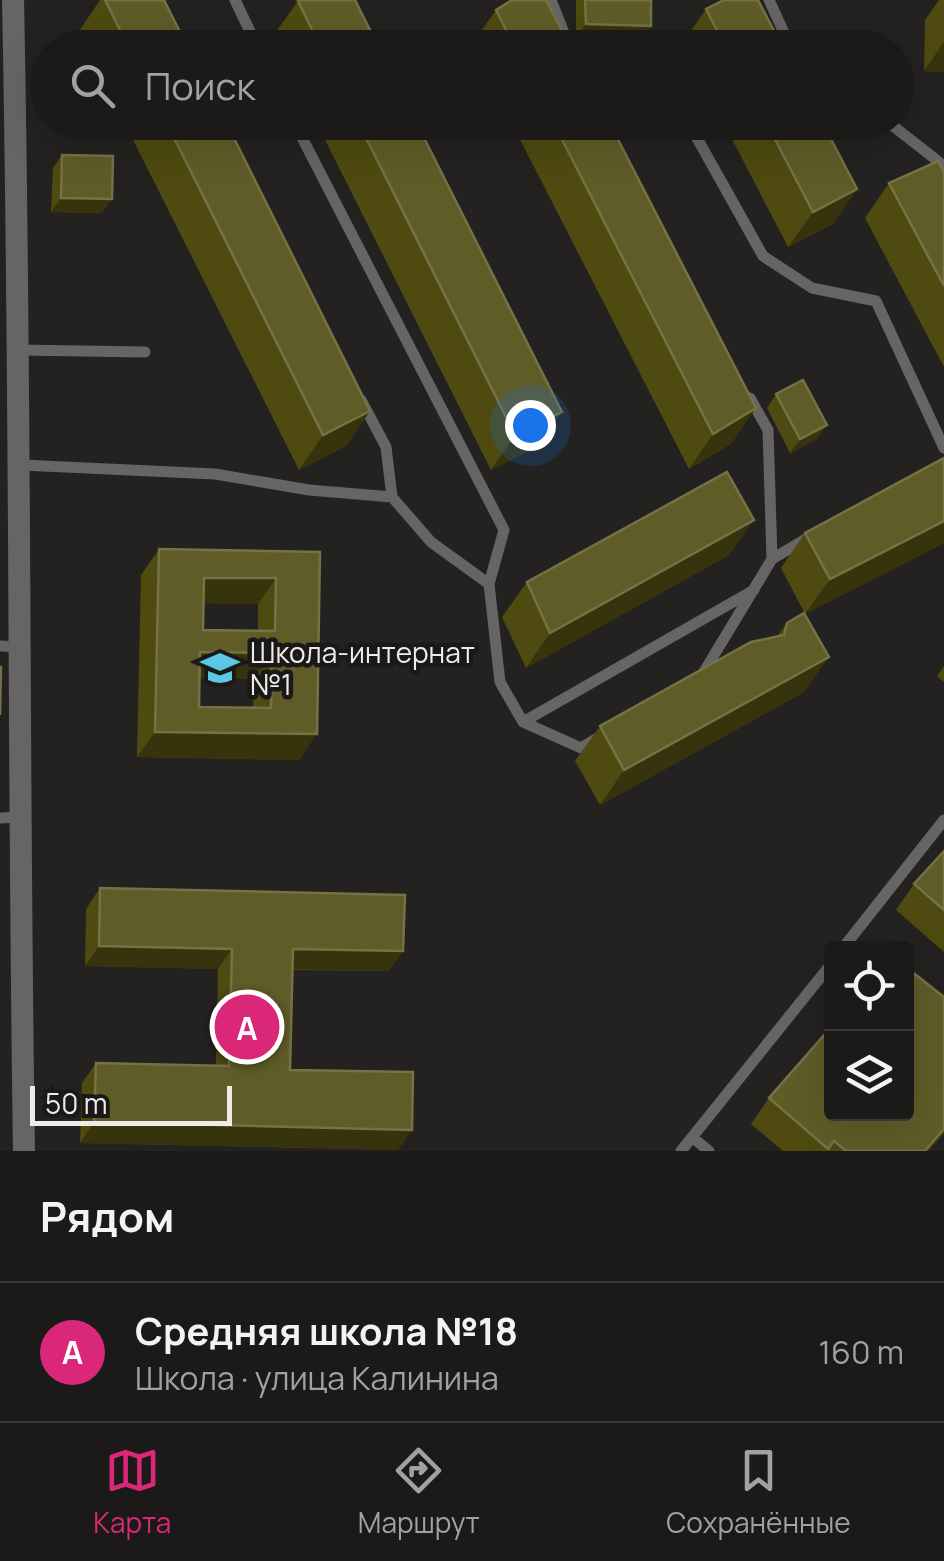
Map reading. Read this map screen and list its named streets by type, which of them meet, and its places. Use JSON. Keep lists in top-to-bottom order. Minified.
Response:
{"places":{"school or university":["Школа-интернат №1"]},"scale_bar":"50 m","page":{"search":"Поиск","pins":"A","scale":"50 m","heading":"Рядом","list":[{"mark":"A","name":"Средняя школа №18","note":"Школа · улица Калинина","value":"160 m"}],"nav":["Карта","Маршрут","Сохранённые"]}}
